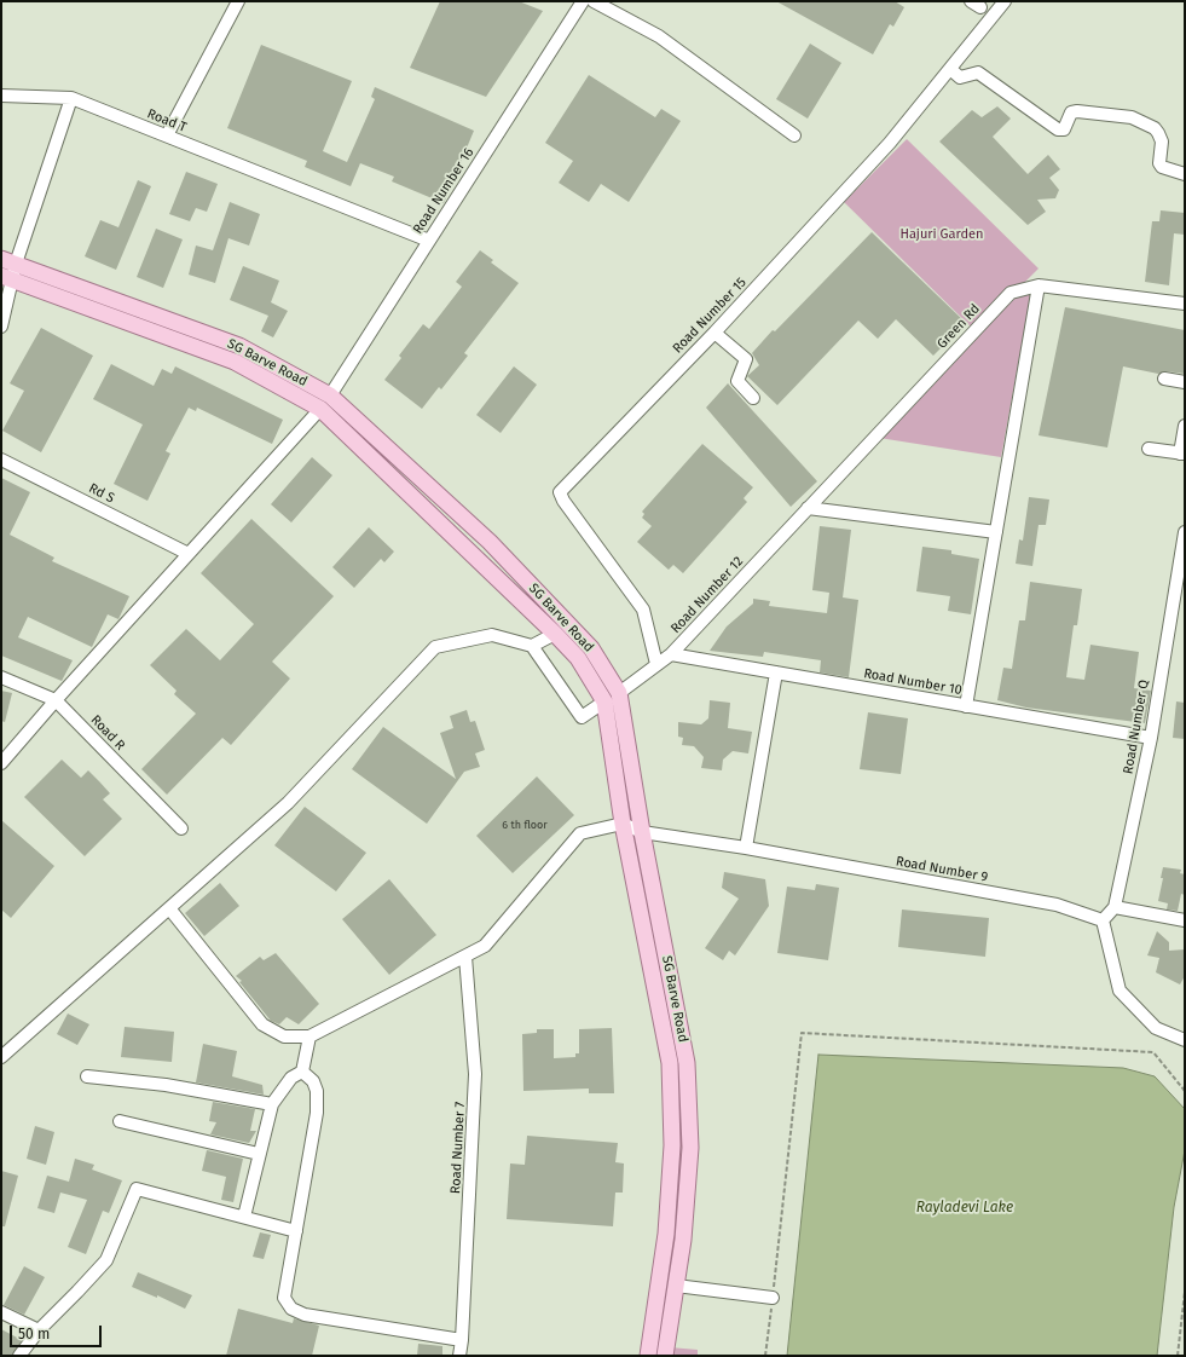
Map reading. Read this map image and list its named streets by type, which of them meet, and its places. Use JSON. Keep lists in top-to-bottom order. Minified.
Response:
{"streets":{"main road":["SG Barve Road"],"street":["Road T","Road Number 16","Road Number 15","Green Rd","Rd S","Road Number 12","Road Number 10","Road Number Q","Road R","Road Number 9","Road Number 7"]},"crossings":[["Road T","Road Number 16"],["Road Number 16","SG Barve Road"],["Road Number 15","Road Number 12"],["Green Rd","Road Number 12"],["SG Barve Road","Road Number 12"],["SG Barve Road","Road Number 9"],["Road Number 12","Road Number 10"],["Road Number 10","Road Number Q"]],"water":["Rayladevi Lake"],"parks":["Hajuri Garden"],"house_numbers":["6 th floor"],"scale_bar":"50 m"}
